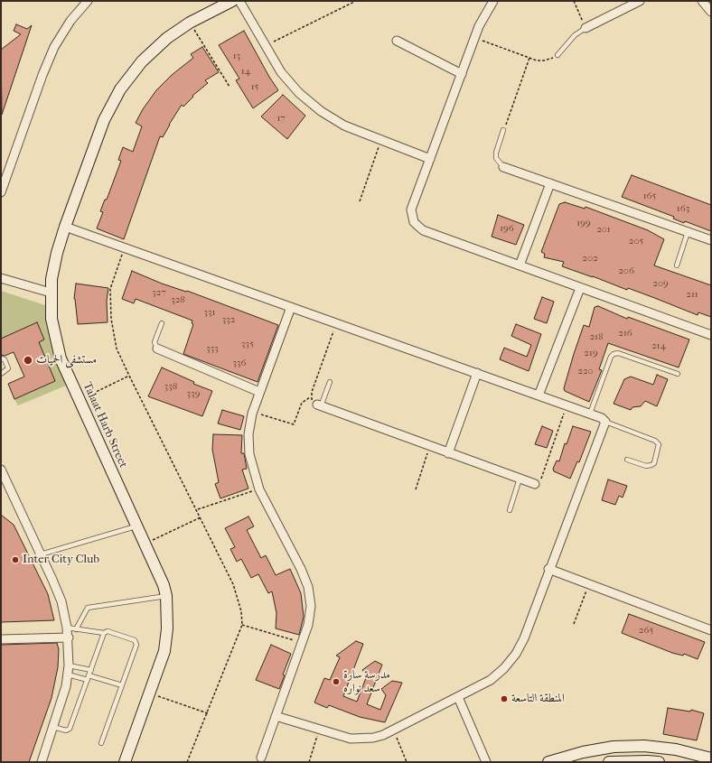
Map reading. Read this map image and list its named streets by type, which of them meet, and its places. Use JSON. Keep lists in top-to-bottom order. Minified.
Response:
{"streets":{"street":["Talaat Harb Street"]},"places":["مستشفى الحميات","Inter City Club","مدرسة سارة سعد نواره","المنطقة التاسعة"],"house_numbers":["13","14","15","17","165","163","199","196","201","205","202","206","209","327","211","328","331","332","216","218","335","214","333","219","336","220","338","339","265"]}
